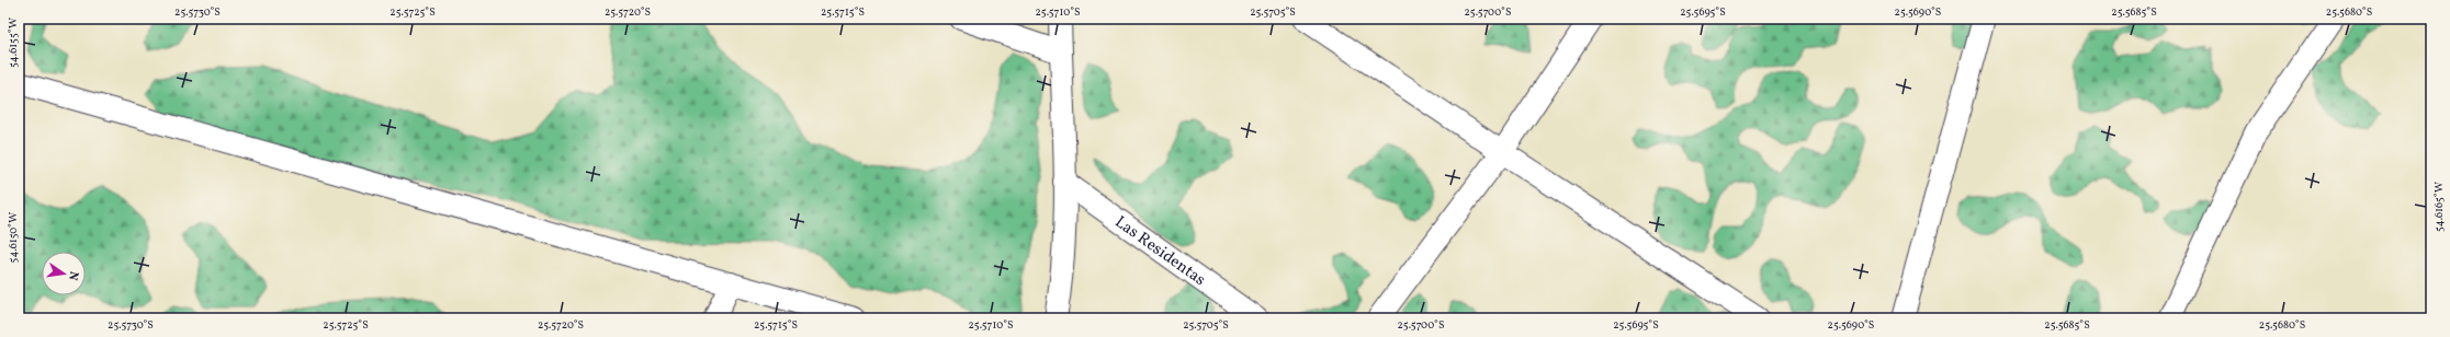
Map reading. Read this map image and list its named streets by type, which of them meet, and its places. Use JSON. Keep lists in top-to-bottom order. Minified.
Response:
{"streets":{"street":["Las Residentas"]},"north":"right","coordinates":["25.5730°S","25.5725°S","25.5720°S","25.5715°S","25.5710°S","25.5705°S","25.5700°S","25.5695°S","25.5690°S","25.5685°S","25.5680°S","54.6155°W","54.6165°W","54.6150°W"]}
